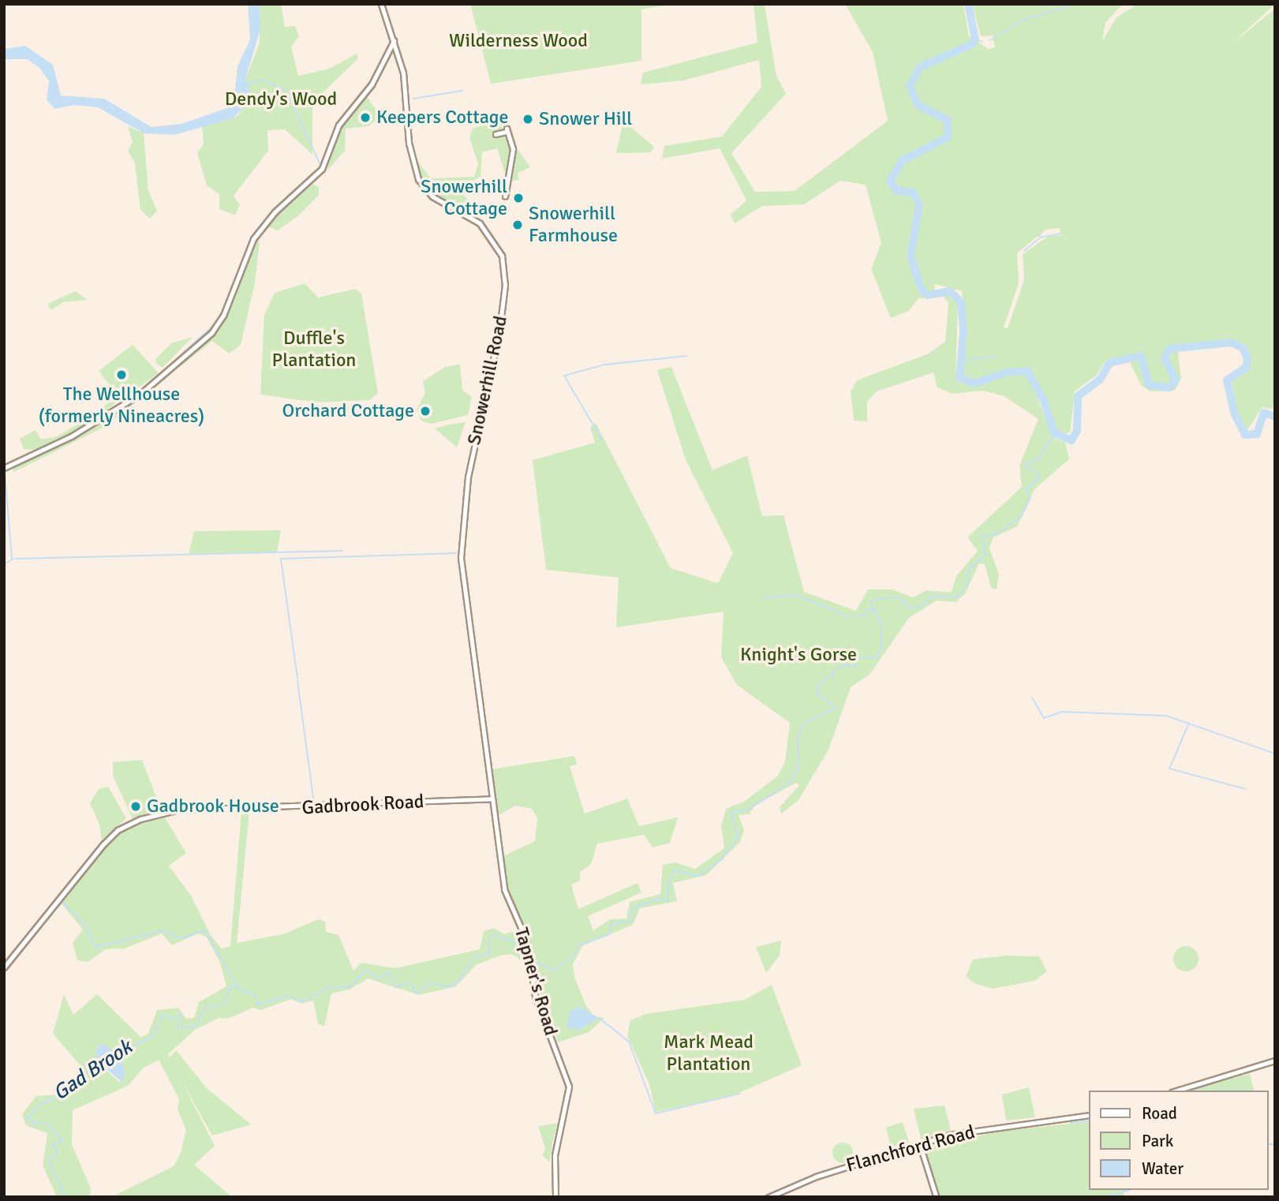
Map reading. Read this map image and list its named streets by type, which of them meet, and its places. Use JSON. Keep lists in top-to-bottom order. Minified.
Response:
{"streets":{"street":["Snowerhill Road","Gadbrook Road","Tapner's Road","Flanchford Road"]},"crossings":[["Snowerhill Road","Gadbrook Road"],["Snowerhill Road","Tapner's Road"],["Gadbrook Road","Tapner's Road"]],"water":["Gad Brook"],"parks":["Wilderness Wood","Dendy's Wood","Duffle's Plantation","Knight's Gorse","Mark Mead Plantation"],"places":["Keepers Cottage","Snower Hill","Snowerhill Cottage","Snowerhill Farmhouse","The Wellhouse (formerly Nineacres)","Orchard Cottage","Gadbrook House"],"legend":["Road","Park","Water"]}
